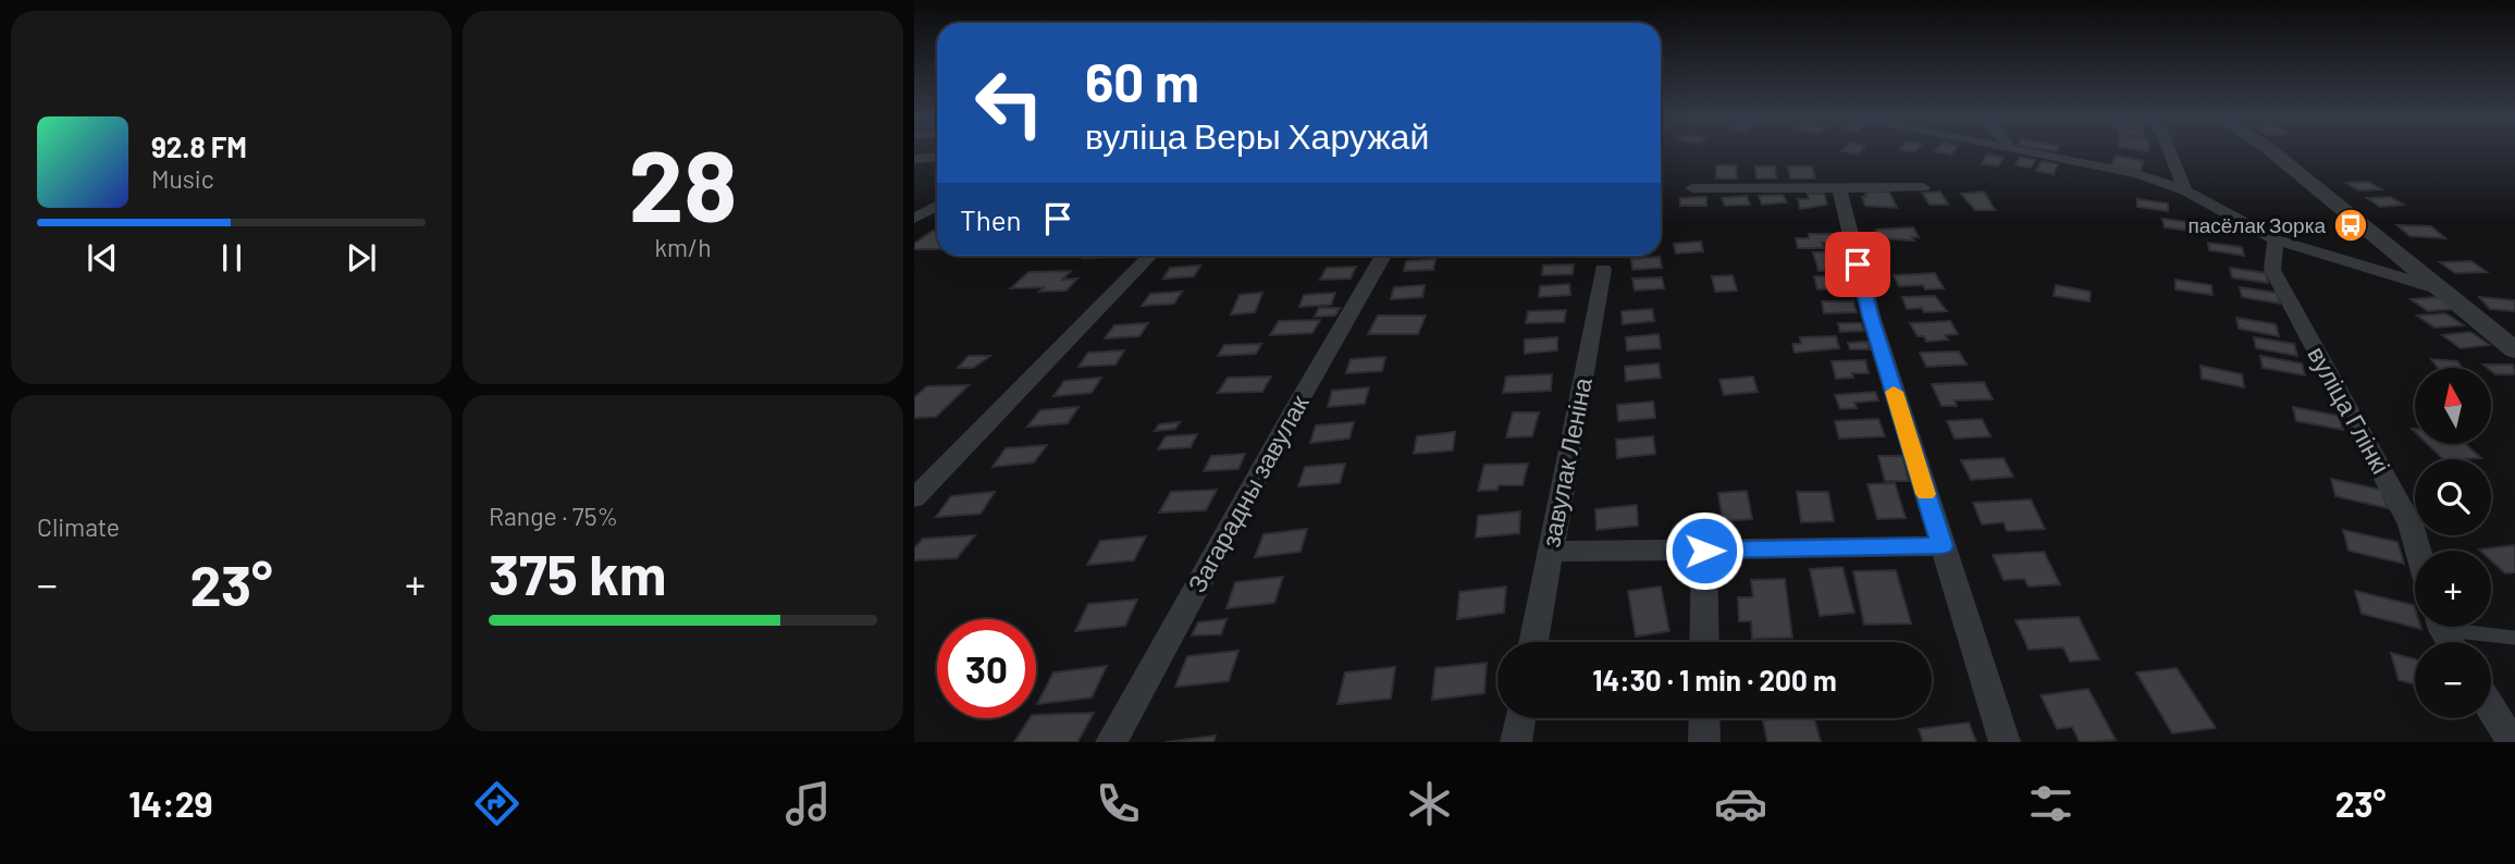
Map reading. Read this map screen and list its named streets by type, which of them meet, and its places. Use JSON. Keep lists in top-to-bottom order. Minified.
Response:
{"streets":{"street":["вуліца Глінкі","завулак Леніна","Загарадны завулак"]},"places":{"bus stop":["пасёлак Зорка"]},"north":"top","page":{"tile":[["28","km/h"],"Climate",["Range · 75%","375 km"]],"turn":["60 m","вуліца Веры Харужай"],"song":["92.8 FM","Music"],"then":"Then","map_buttons":["+","−"],"heat":["−","23°","+"],"limit":"30","trip":"14:30 · 1 min · 200 m","tabs":["14:29","23°"]}}
